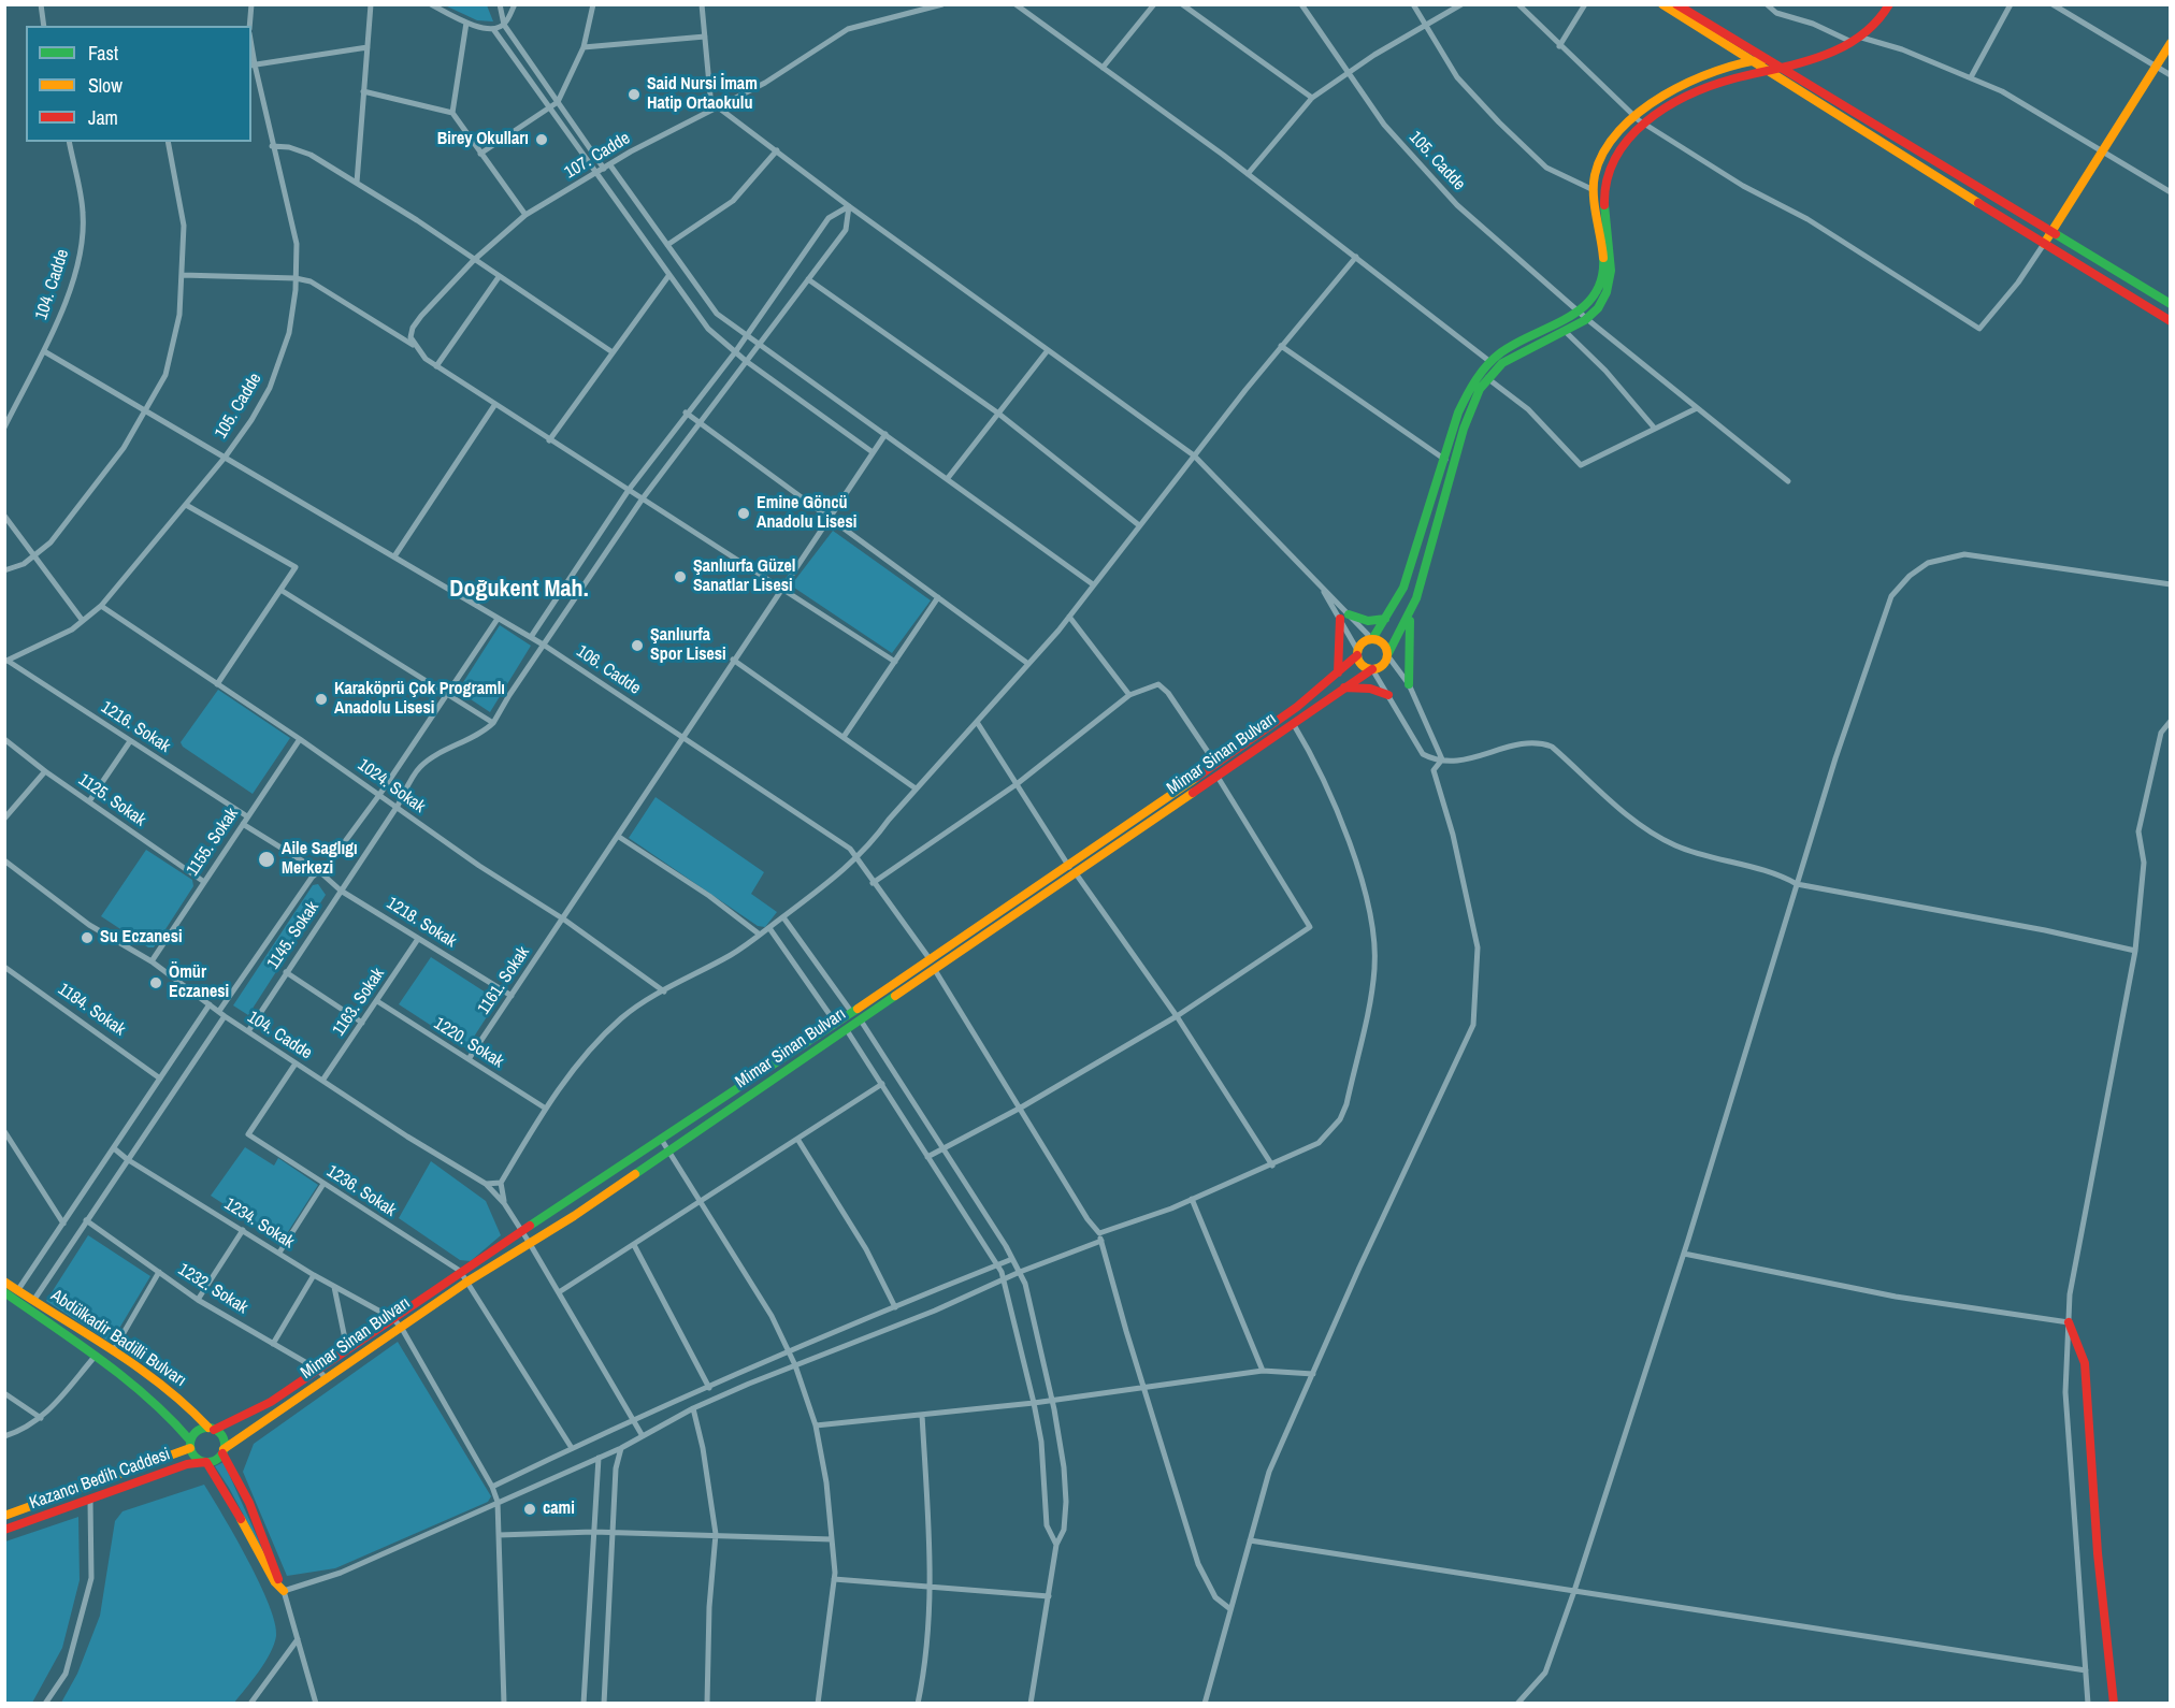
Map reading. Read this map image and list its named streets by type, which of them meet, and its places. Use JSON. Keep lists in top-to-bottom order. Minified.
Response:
{"streets":{"main road":["Mimar Sinan Bulvarı","Abdülkadir Badilli Bulvarı","Kazancı Bedih Caddesi"],"street":["107. Cadde","105. Cadde","104. Cadde","106. Cadde","1216. Sokak","1024. Sokak","1125. Sokak","1155. Sokak","1218. Sokak","1145. Sokak","1161. Sokak","1163. Sokak","1184. Sokak","1220. Sokak","1236. Sokak","1234. Sokak","1232. Sokak"]},"crossings":[["105. Cadde","106. Cadde"],["105. Cadde","1216. Sokak"],["105. Cadde","1024. Sokak"],["104. Cadde","106. Cadde"],["104. Cadde","Mimar Sinan Bulvarı"],["104. Cadde","1155. Sokak"],["104. Cadde","1145. Sokak"],["104. Cadde","1163. Sokak"],["104. Cadde","1236. Sokak"],["106. Cadde","Mimar Sinan Bulvarı"],["106. Cadde","1161. Sokak"],["1216. Sokak","1155. Sokak"],["Mimar Sinan Bulvarı","1236. Sokak"],["Mimar Sinan Bulvarı","1234. Sokak"],["Mimar Sinan Bulvarı","1232. Sokak"],["Mimar Sinan Bulvarı","Abdülkadir Badilli Bulvarı"],["Mimar Sinan Bulvarı","Kazancı Bedih Caddesi"],["1024. Sokak","1155. Sokak"],["1024. Sokak","1145. Sokak"],["1024. Sokak","1161. Sokak"],["1125. Sokak","1155. Sokak"],["1155. Sokak","1218. Sokak"],["1218. Sokak","1145. Sokak"],["1218. Sokak","1161. Sokak"],["1218. Sokak","1163. Sokak"],["1161. Sokak","1220. Sokak"],["1163. Sokak","1220. Sokak"],["Abdülkadir Badilli Bulvarı","Kazancı Bedih Caddesi"]],"districts":["Doğukent Mah."],"places":["Said Nursi İmam Hatip Ortaokulu","Birey Okulları","Emine Göncü Anadolu Lisesi","Şanlıurfa Güzel Sanatlar Lisesi","Şanlıurfa Spor Lisesi","Karaköprü Çok Programlı Anadolu Lisesi","Aile Saglıgı Merkezi","Su Eczanesi","Ömür Eczanesi","cami"],"legend":["Fast","Slow","Jam"]}
